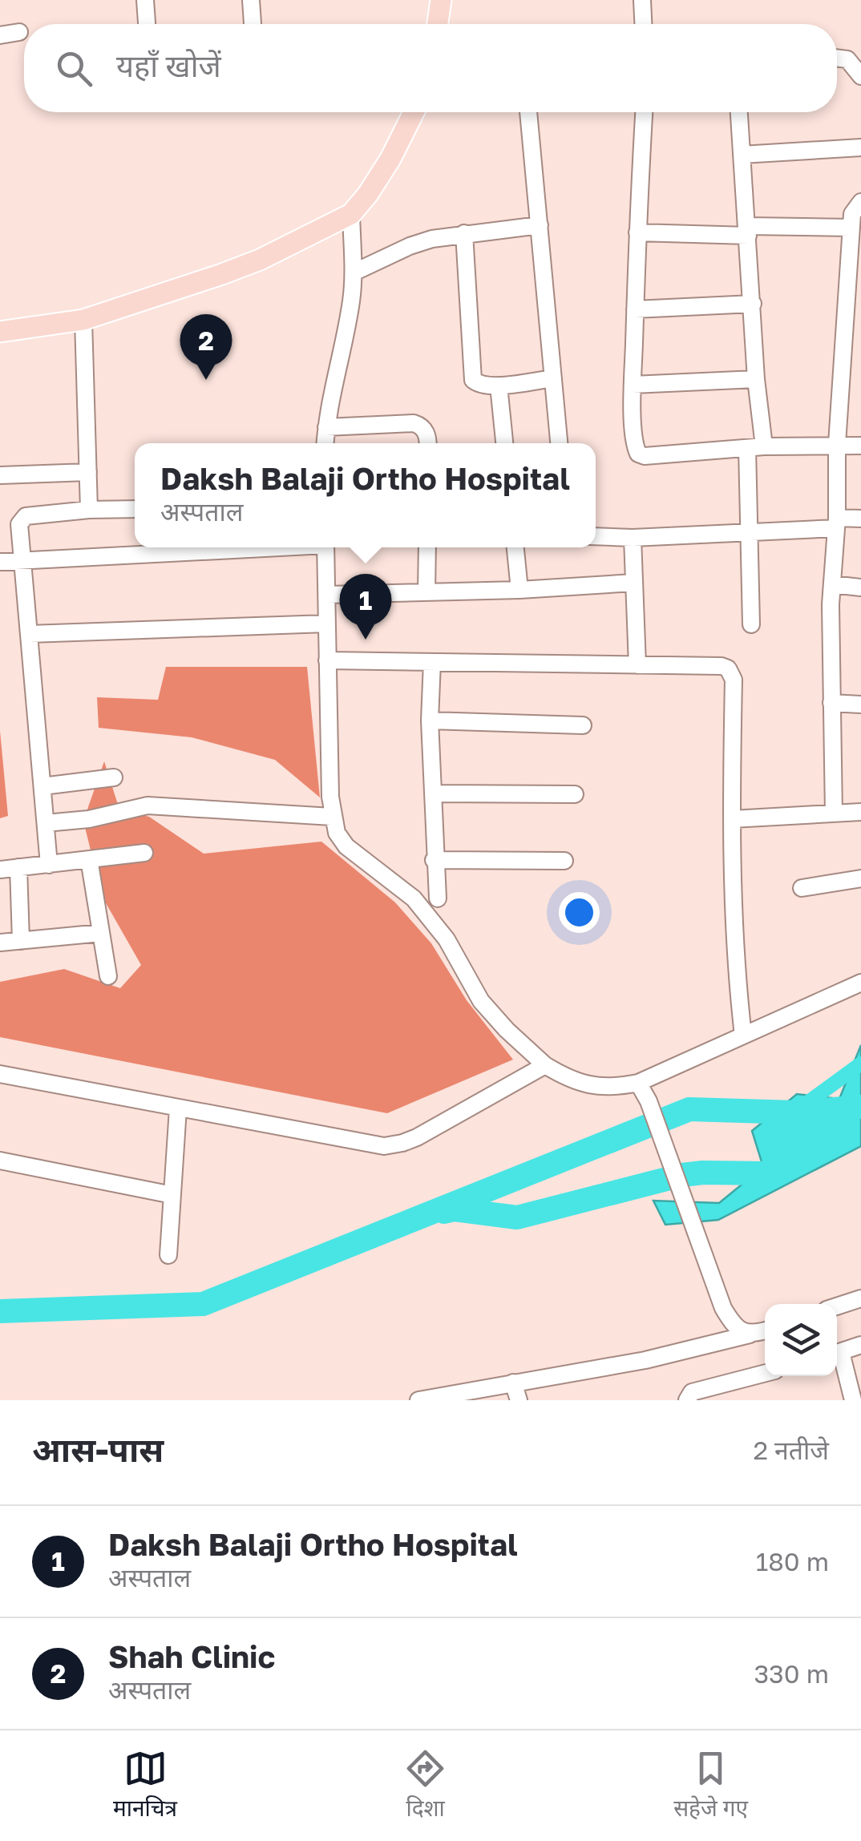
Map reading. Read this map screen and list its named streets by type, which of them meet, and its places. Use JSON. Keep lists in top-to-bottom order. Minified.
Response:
{"page":{"search":"यहाँ खोजें","pins":["2","1"],"popup":["Daksh Balaji Ortho Hospital","अस्पताल"],"heading":["आस-पास","2 नतीजे"],"list":[{"mark":"1","name":"Daksh Balaji Ortho Hospital","note":"अस्पताल","value":"180 m"},{"mark":"2","name":"Shah Clinic","note":"अस्पताल","value":"330 m"}],"nav":["मानचित्र","दिशा","सहेजे गए"]}}
